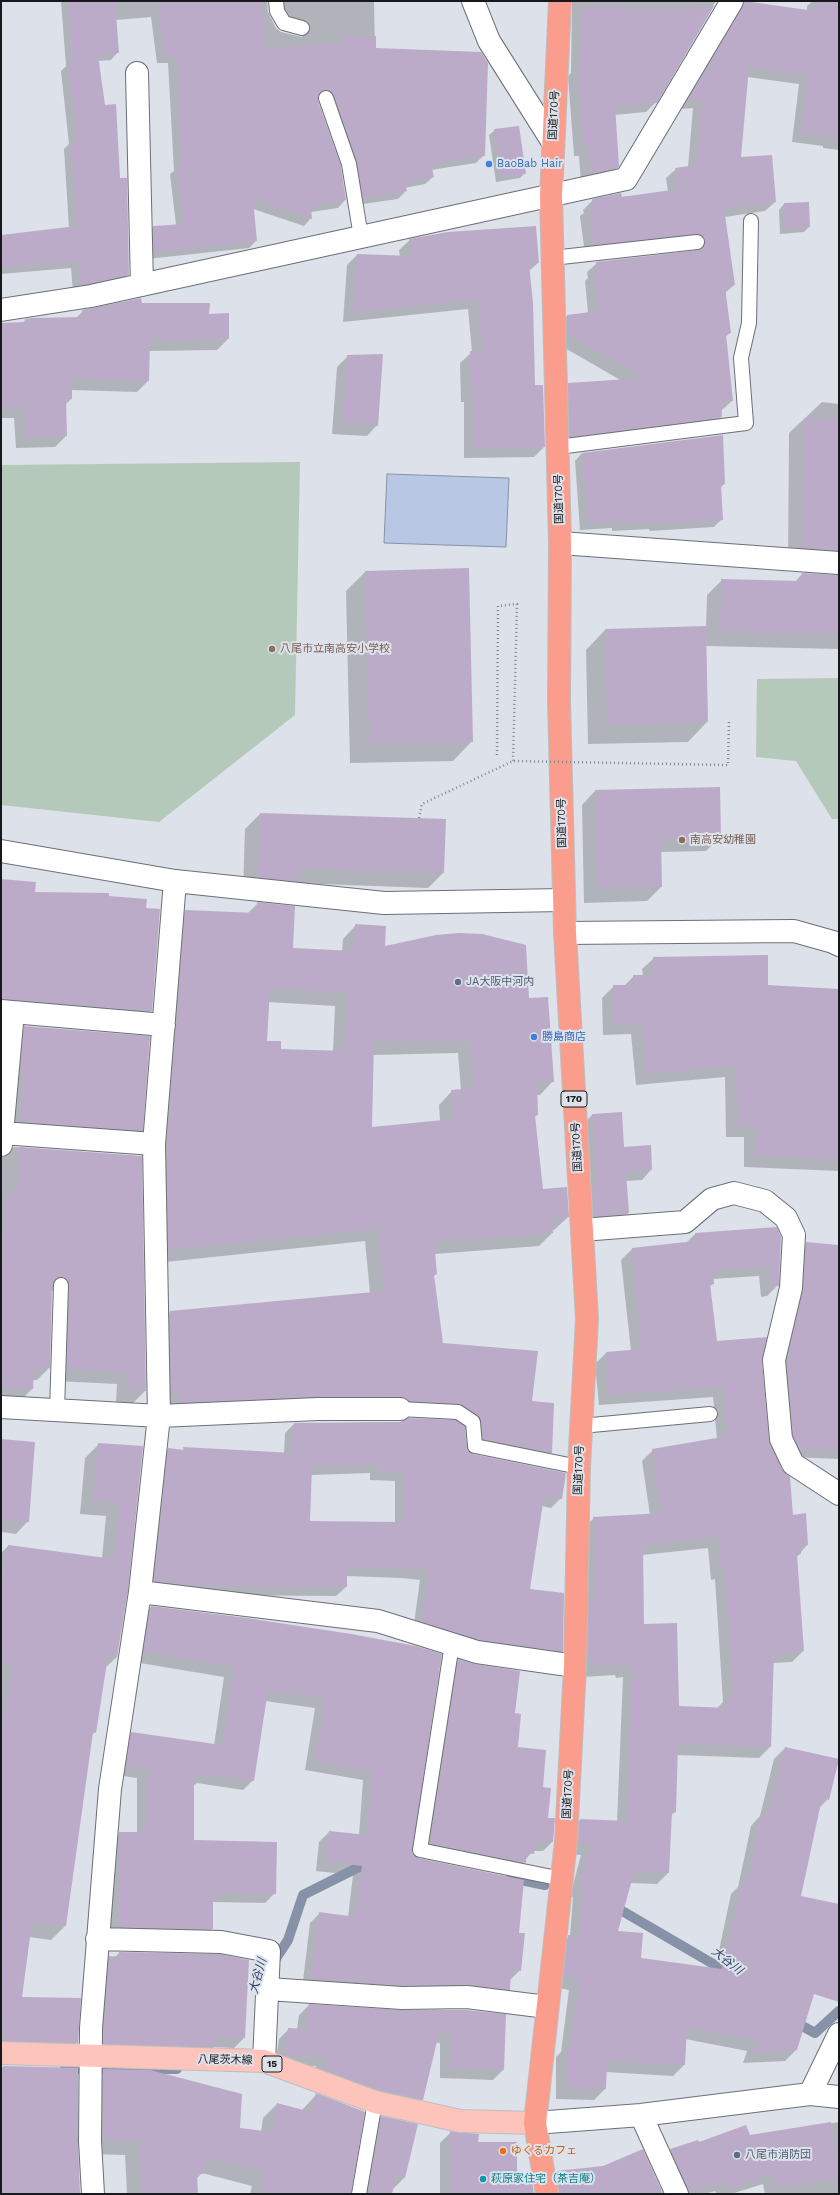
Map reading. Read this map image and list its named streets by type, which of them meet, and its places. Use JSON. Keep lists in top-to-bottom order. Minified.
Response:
{"streets":{"highway":["国道170号","170"],"main road":["八尾茨木線","15"]},"crossings":[["国道170号","八尾茨木線"]],"water":["大谷川"],"places":["BaoBab Hair","八尾市立南高安小学校","南高安幼稚園","JA大阪中河内","勝島商店","ゆくるカフェ","八尾市消防団","萩原家住宅（茶吉庵）"]}
